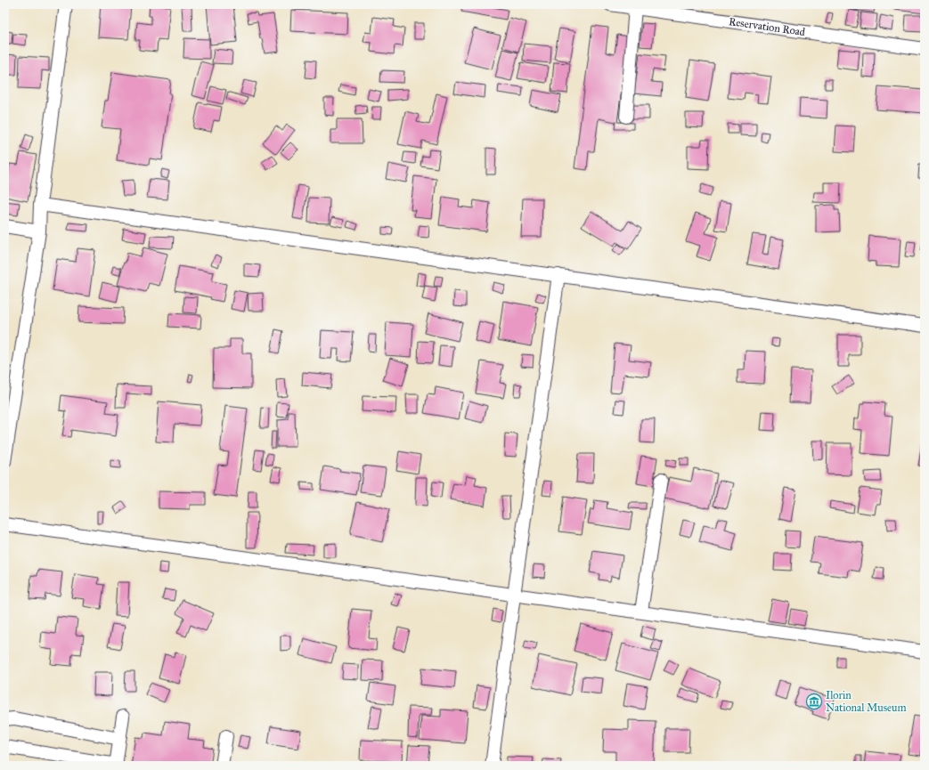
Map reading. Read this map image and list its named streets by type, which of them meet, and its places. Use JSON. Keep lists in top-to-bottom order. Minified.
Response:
{"streets":{"street":["Reservation Road"]},"places":{"museum":["Ilorin National Museum"]}}
